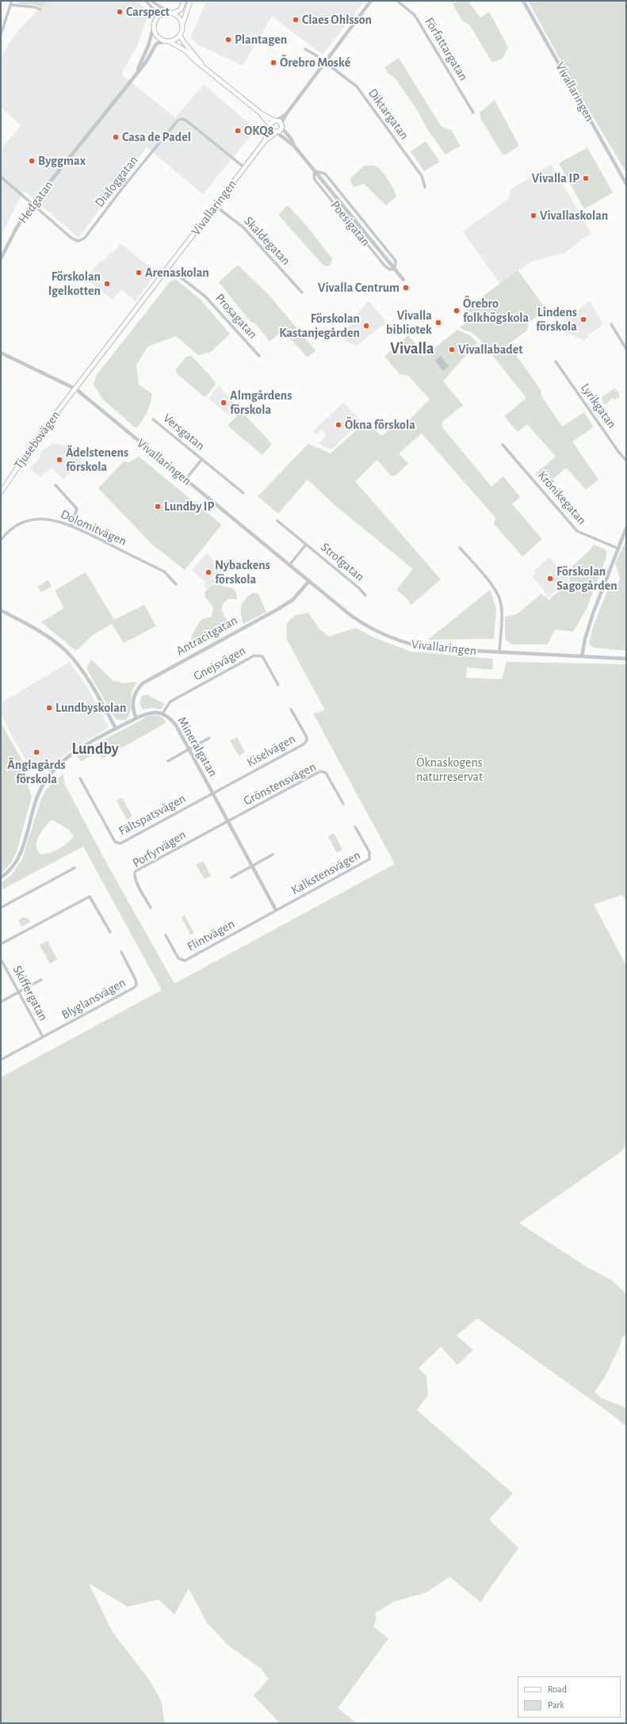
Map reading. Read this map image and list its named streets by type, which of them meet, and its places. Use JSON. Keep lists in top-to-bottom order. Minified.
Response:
{"streets":{"main road":["Vivallaringen","Tjusebovägen"],"street":["Författargatan","Diktargatan","Dialoggatan","Hedgatan","Poesigatan","Skaldegatan","Prosagatan","Lyrikgatan","Versgatan","Krönikegatan","Dolomitvägen","Strofgatan","Antracitgatan","Gnejsvägen","Mineralgatan","Kiselvägen","Grönstensvägen","Fältspatsvägen","Porfyrvägen","Kalkstensvägen","Flintvägen","Skiffergatan","Blyglansvägen"]},"crossings":[["Vivallaringen","Dialoggatan"],["Vivallaringen","Poesigatan"],["Vivallaringen","Skaldegatan"],["Vivallaringen","Prosagatan"],["Vivallaringen","Versgatan"],["Vivallaringen","Tjusebovägen"],["Vivallaringen","Strofgatan"],["Vivallaringen","Antracitgatan"],["Dialoggatan","Hedgatan"],["Antracitgatan","Mineralgatan"],["Gnejsvägen","Mineralgatan"],["Mineralgatan","Kiselvägen"],["Mineralgatan","Grönstensvägen"],["Mineralgatan","Fältspatsvägen"],["Mineralgatan","Porfyrvägen"],["Mineralgatan","Kalkstensvägen"],["Mineralgatan","Flintvägen"],["Kiselvägen","Fältspatsvägen"],["Grönstensvägen","Porfyrvägen"],["Kalkstensvägen","Flintvägen"],["Skiffergatan","Blyglansvägen"]],"districts":["Vivalla","Lundby"],"parks":["Öknaskogens naturreservat"],"places":["Carspect","Claes Ohlsson","Plantagen","Örebro Moské","OKQ8","Casa de Padel","Byggmax","Vivalla IP","Vivallaskolan","Arenaskolan","Förskolan Igelkotten","Vivalla Centrum","Örebro folkhögskola","Lindens förskola","Vivalla bibliotek","Förskolan Kastanjegården","Vivallabadet","Almgårdens förskola","Ökna förskola","Ädelstenens förskola","Lundby IP","Nybackens förskola","Förskolan Sagogården","Lundbyskolan","Änglagårds förskola"],"legend":["Road","Park"]}
